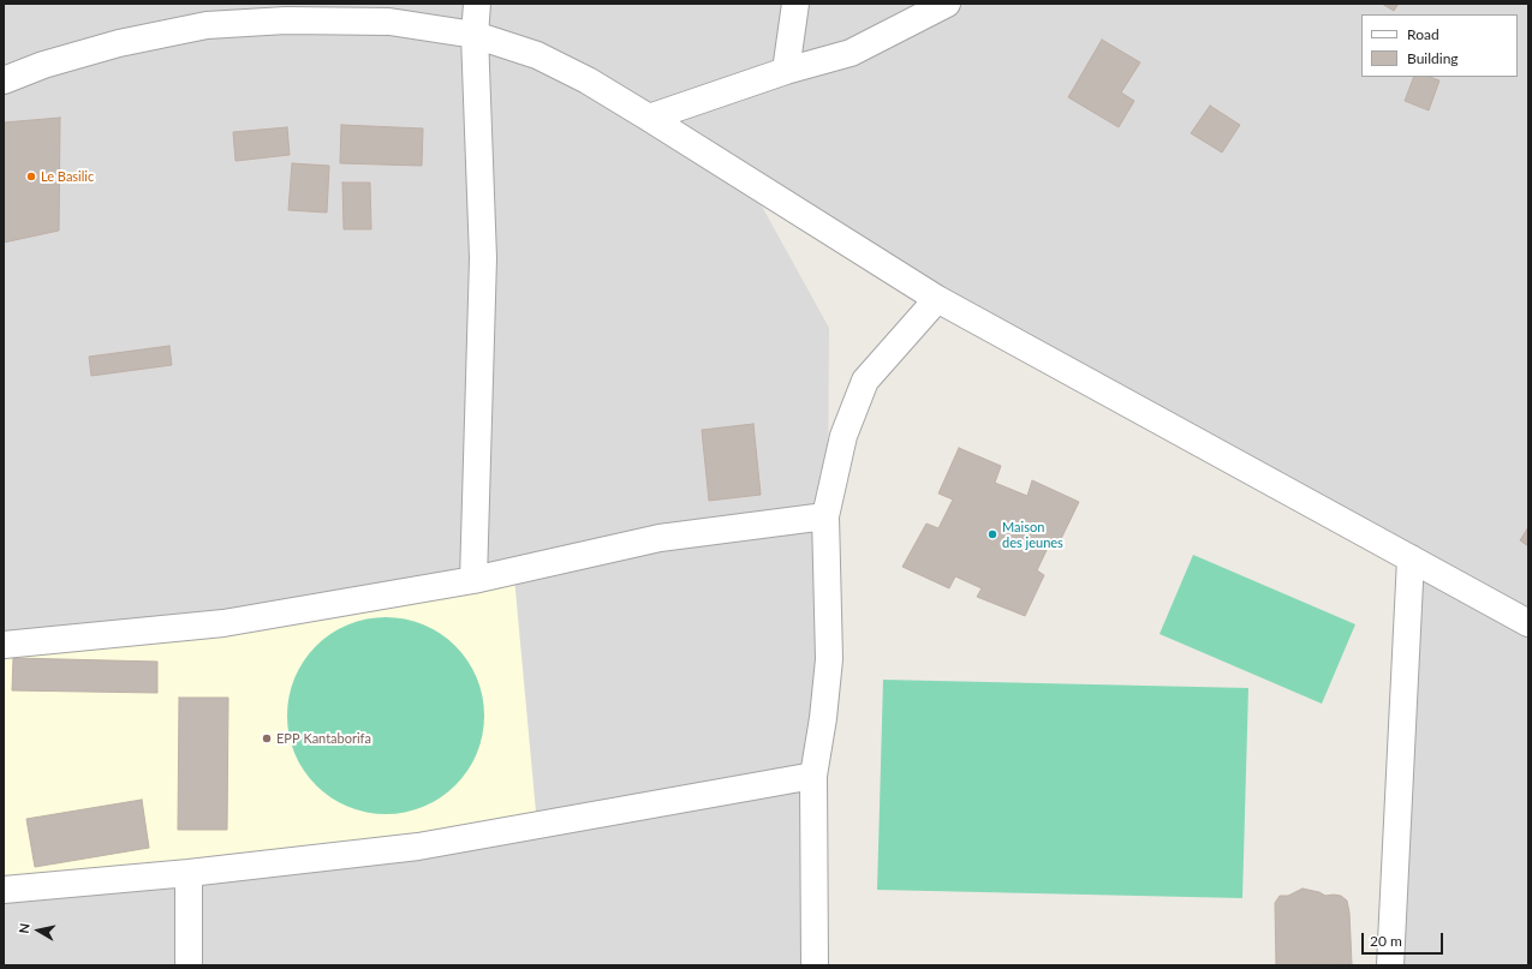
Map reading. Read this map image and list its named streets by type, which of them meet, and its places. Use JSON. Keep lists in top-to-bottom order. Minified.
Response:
{"places":["Le Basilic","Maison des jeunes","EPP Kantaborifa"],"legend":["Road","Building"],"scale_bar":"20 m","north":"left"}
